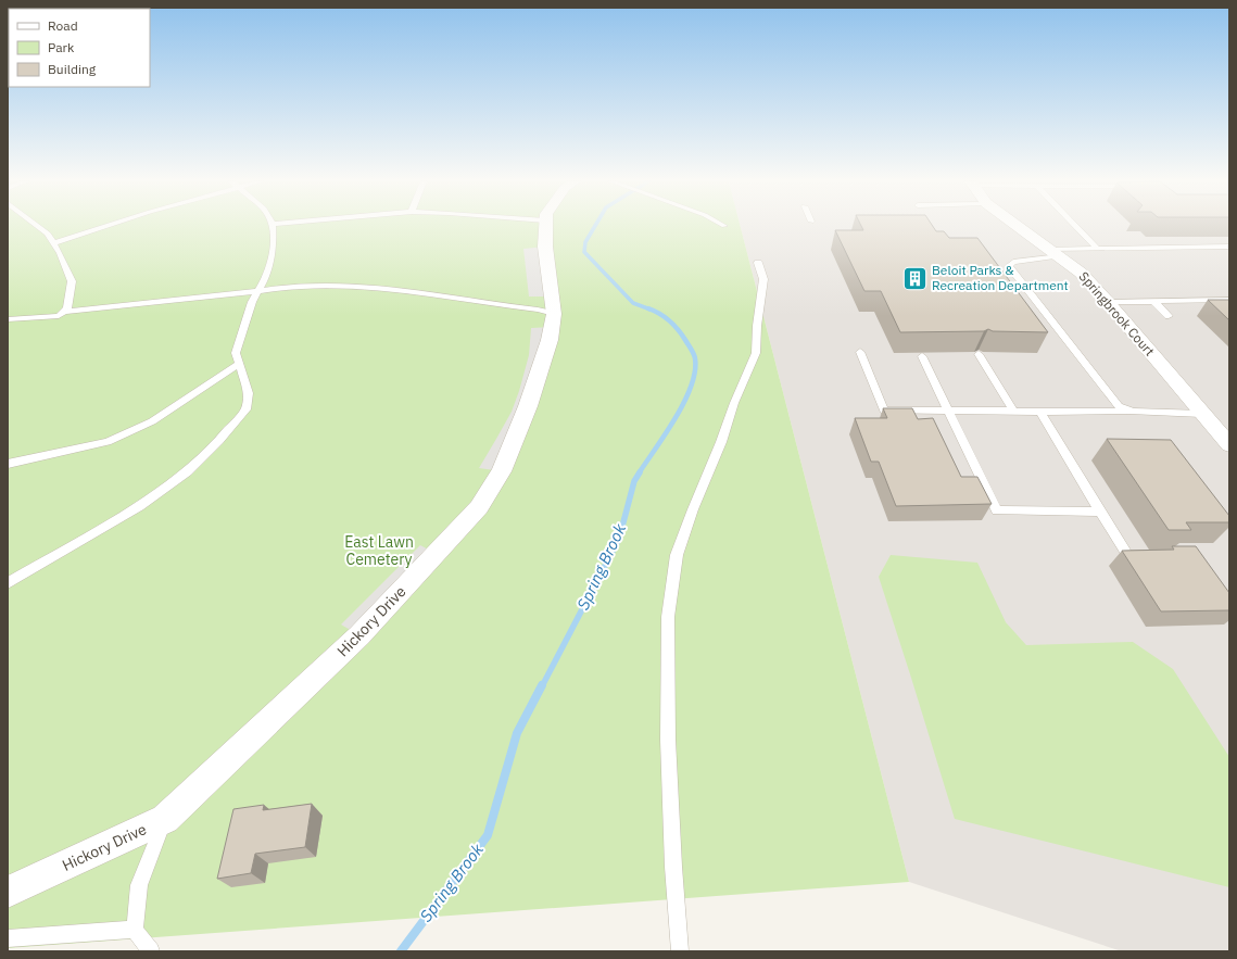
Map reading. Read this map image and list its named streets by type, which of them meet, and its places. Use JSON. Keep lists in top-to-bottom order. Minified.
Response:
{"streets":{"street":["Springbrook Court","Hickory Drive"]},"water":["Spring Brook"],"parks":["East Lawn Cemetery"],"places":{"building":["Beloit Parks & Recreation Department"]},"legend":["Road","Park","Building"]}
